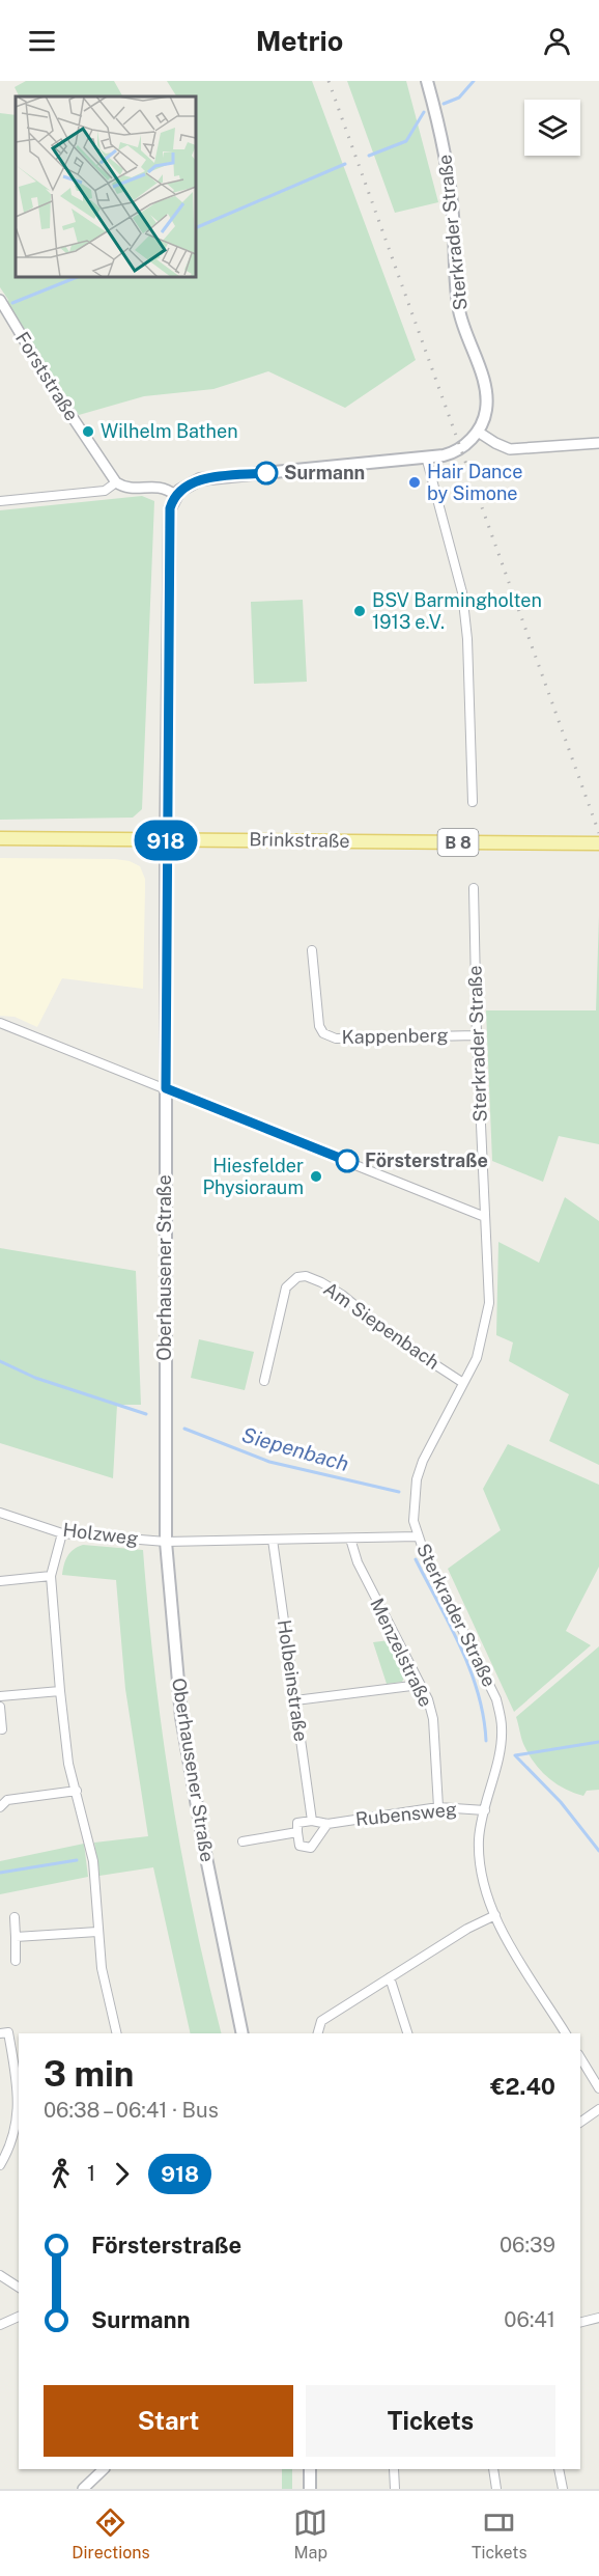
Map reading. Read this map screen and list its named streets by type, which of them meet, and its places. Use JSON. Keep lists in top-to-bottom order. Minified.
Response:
{"streets":{"main road":["Sterkrader Straße","Brinkstraße","B 8","Oberhausener Straße"],"street":["Forststraße","Kappenberg","Am Siepenbach","Holzweg","Menzelstraße","Holbeinstraße","Rubensweg"]},"crossings":[["Sterkrader Straße","Kappenberg"],["Sterkrader Straße","Am Siepenbach"],["Sterkrader Straße","Holzweg"],["Sterkrader Straße","Rubensweg"],["Brinkstraße","Oberhausener Straße"],["Oberhausener Straße","Holzweg"],["Holzweg","Menzelstraße"],["Holzweg","Holbeinstraße"],["Menzelstraße","Rubensweg"],["Holbeinstraße","Rubensweg"]],"water":["Siepenbach"],"places":["Wilhelm Bathen","Surmann","Hair Dance by Simone","BSV Barmingholten 1913 e.V.","Försterstraße","Hiesfelder Physioraum"],"lines":["bus line 918"],"page":{"header":"Metrio","on_map":"918","heading":["3 min","06:38 – 06:41 · Bus","€2.40"],"legs":["1","918"],"list":[{"name":"Försterstraße","value":"06:39"},{"name":"Surmann","value":"06:41"}],"buttons":["Start","Tickets"],"tabs":["Directions","Map","Tickets"]}}
